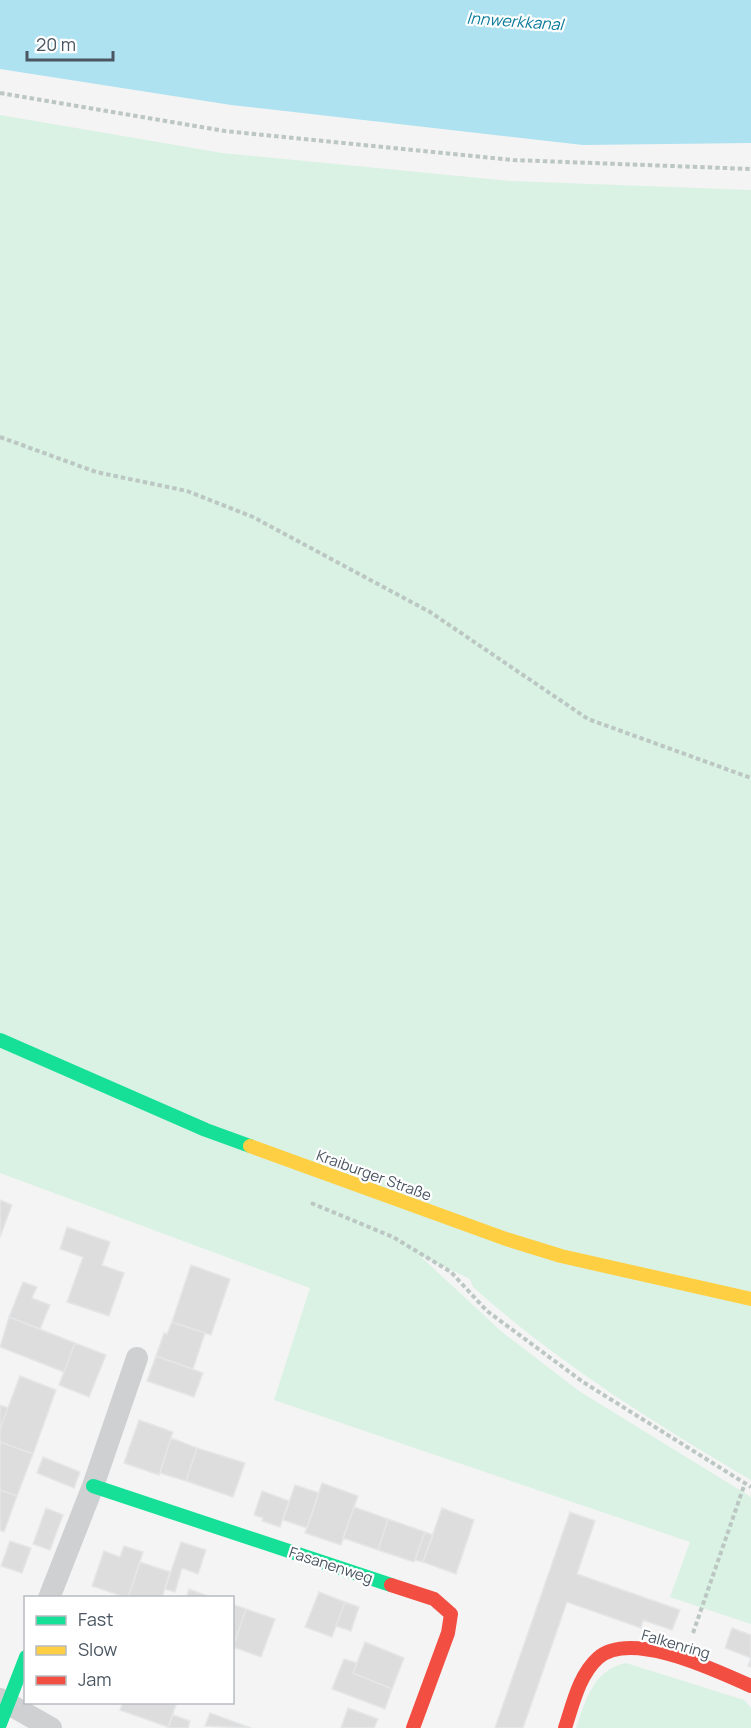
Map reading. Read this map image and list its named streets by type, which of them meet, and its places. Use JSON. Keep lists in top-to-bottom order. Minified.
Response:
{"streets":{"street":["Kraiburger Straße","Fasanenweg","Falkenring"]},"water":["Innwerkkanal"],"legend":["Fast","Slow","Jam"],"scale_bar":"20 m"}
